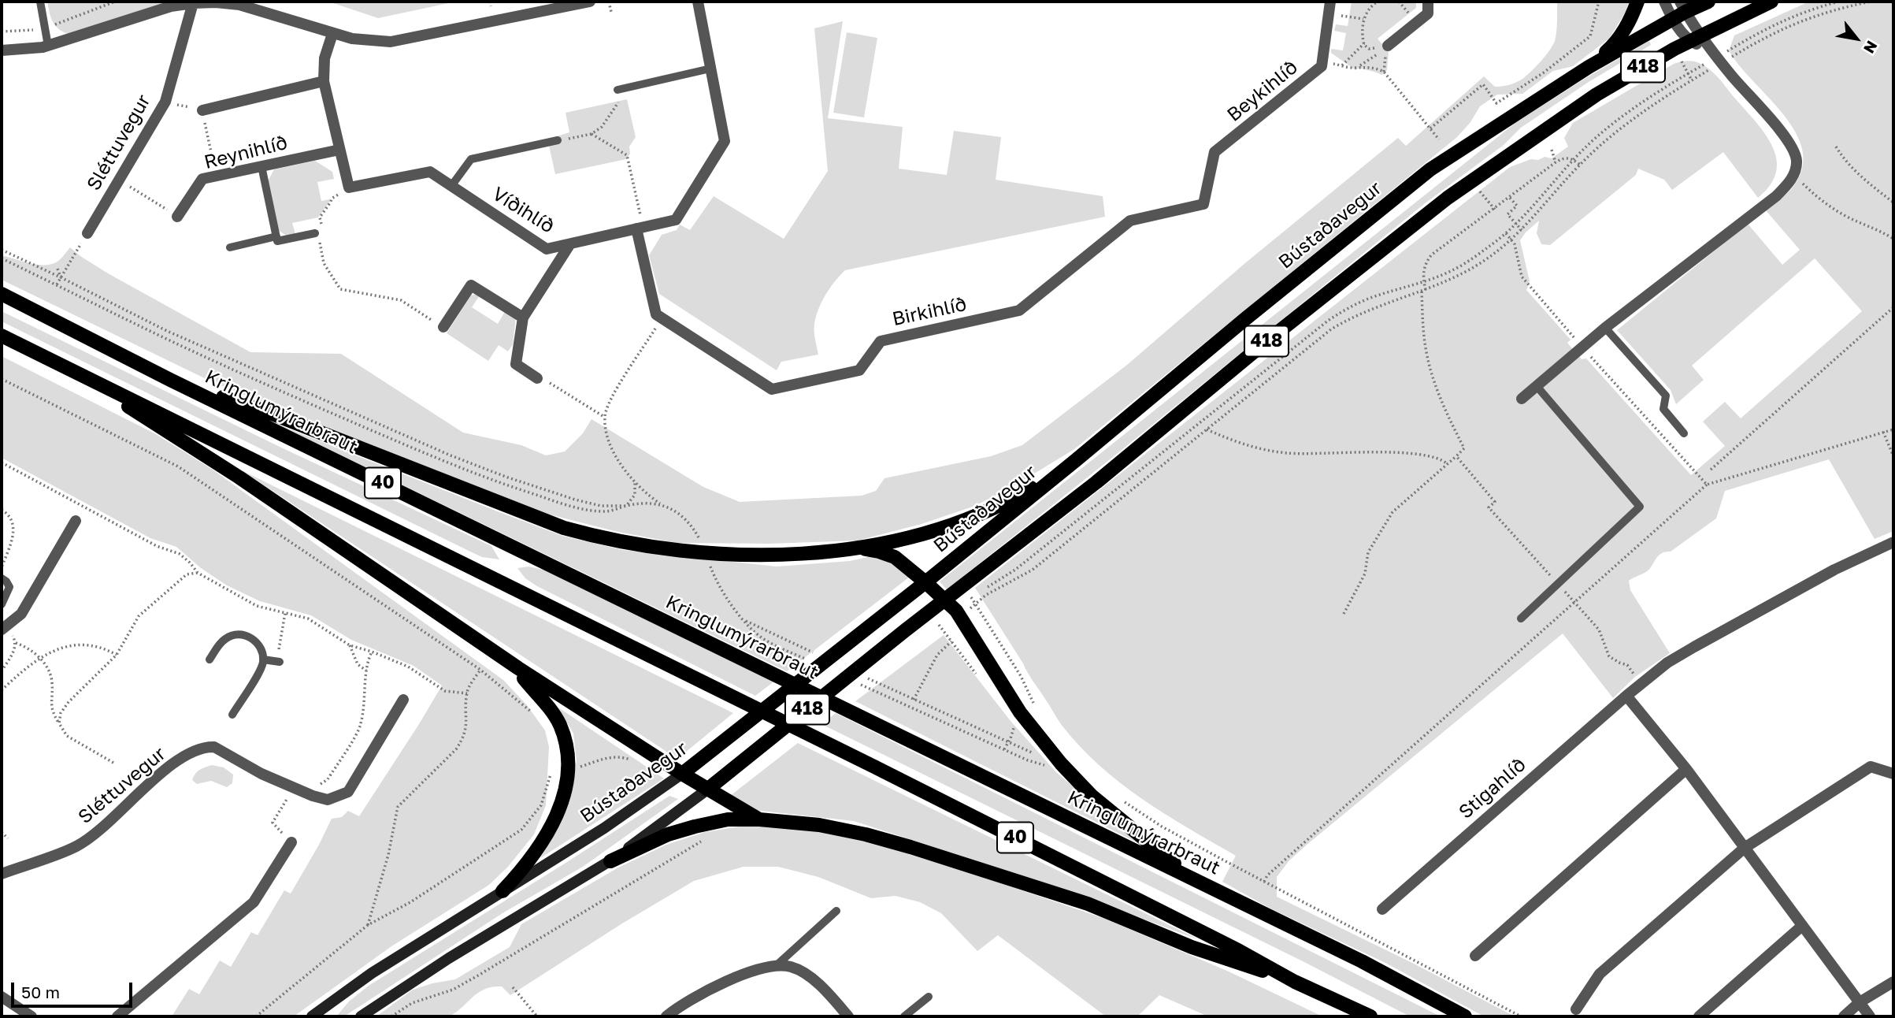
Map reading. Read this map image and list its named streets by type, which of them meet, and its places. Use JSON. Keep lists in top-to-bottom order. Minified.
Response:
{"streets":{"main road":["418","Bústaðavegur","Kringlumýrarbraut","40"],"street":["Beykihlíð","Sléttuvegur","Reynihlíð","Víðihlíð","Birkihlíð","Stigahlíð"]},"crossings":[["Beykihlíð","Birkihlíð"]],"scale_bar":"50 m","north":"bottom right"}
